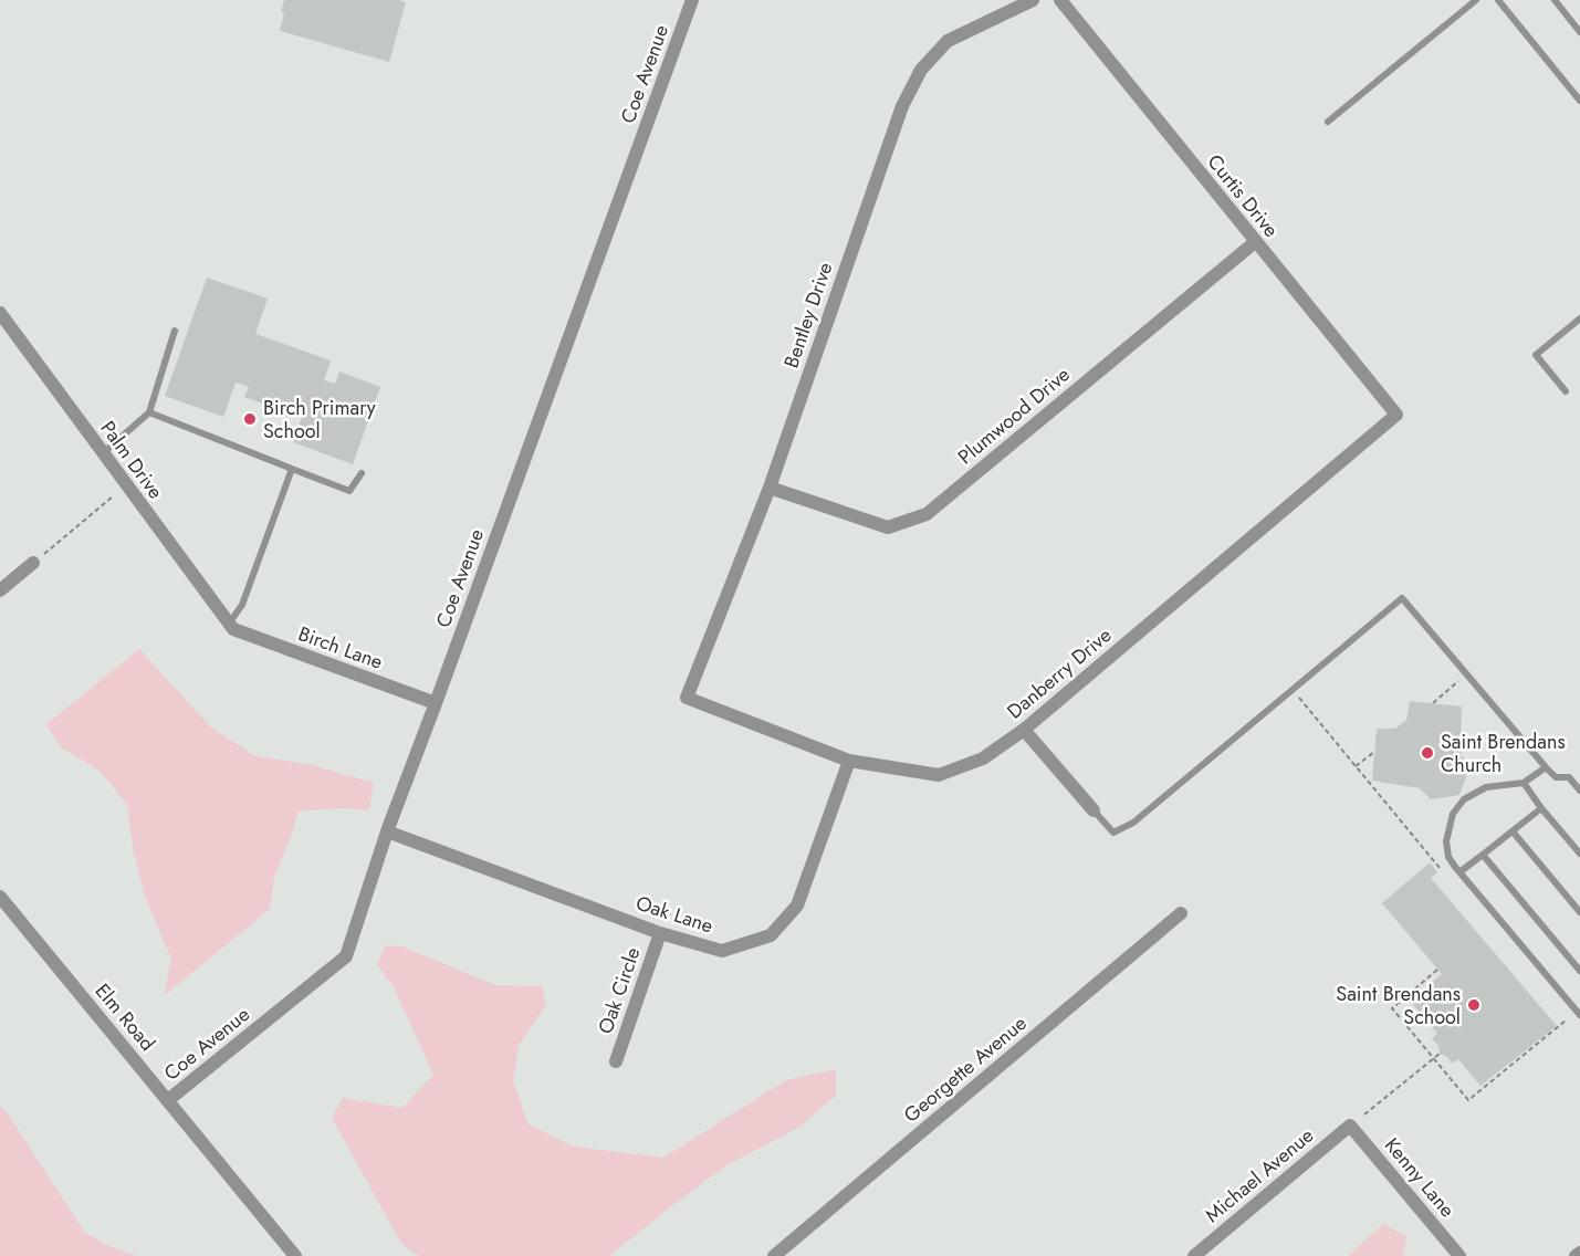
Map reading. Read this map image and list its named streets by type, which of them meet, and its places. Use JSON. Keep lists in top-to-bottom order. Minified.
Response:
{"streets":{"street":["Coe Avenue","Curtis Drive","Bentley Drive","Plumwood Drive","Palm Drive","Birch Lane","Danberry Drive","Oak Lane","Oak Circle","Elm Road","Georgette Avenue","Michael Avenue","Kenny Lane"]},"crossings":[["Coe Avenue","Birch Lane"],["Coe Avenue","Oak Lane"],["Coe Avenue","Elm Road"],["Curtis Drive","Plumwood Drive"],["Curtis Drive","Danberry Drive"],["Bentley Drive","Plumwood Drive"],["Bentley Drive","Danberry Drive"],["Palm Drive","Birch Lane"],["Danberry Drive","Oak Lane"],["Oak Lane","Oak Circle"],["Michael Avenue","Kenny Lane"]],"places":["Birch Primary School","Saint Brendans Church","Saint Brendans School"]}
